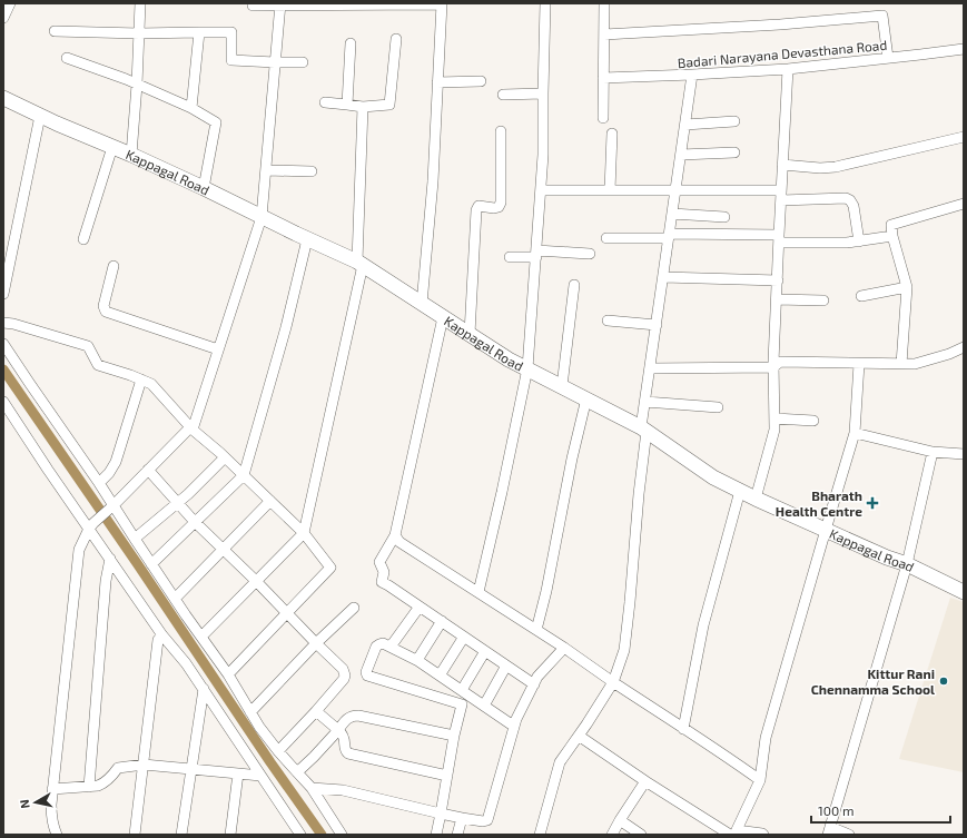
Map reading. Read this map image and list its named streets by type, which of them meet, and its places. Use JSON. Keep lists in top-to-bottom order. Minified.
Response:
{"streets":{"main road":["Kappagal Road"],"street":["Badari Narayana Devasthana Road"]},"places":{"health":["Bharath Health Centre"],"other":["Kittur Rani Chennamma School"]},"scale_bar":"100 m","north":"left"}
